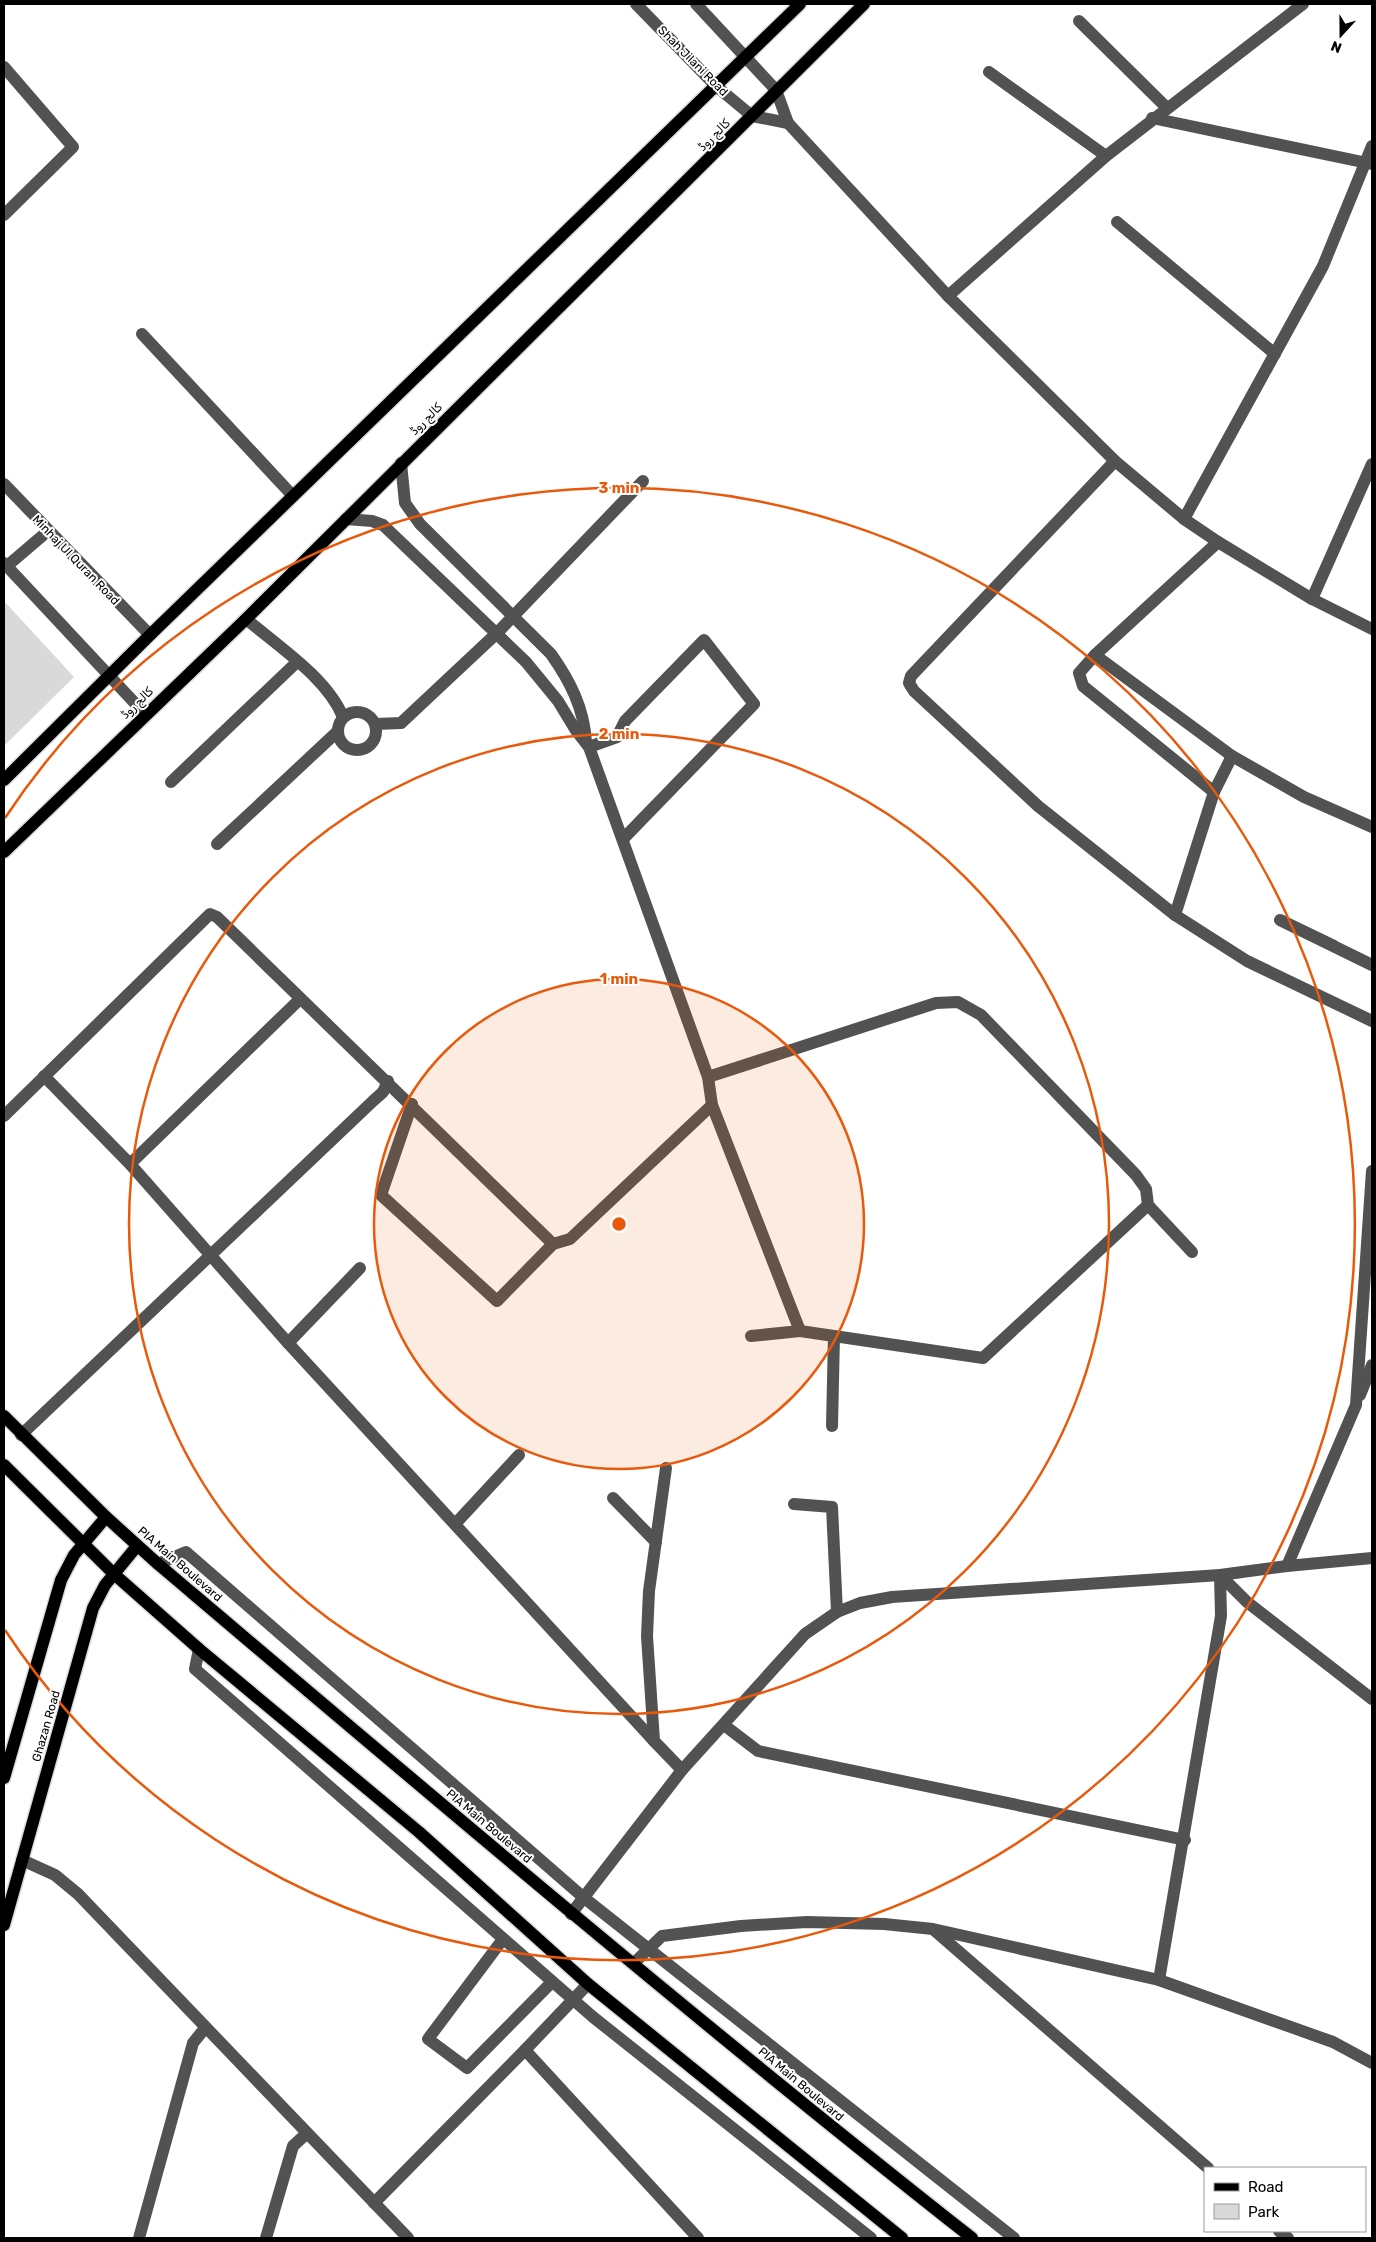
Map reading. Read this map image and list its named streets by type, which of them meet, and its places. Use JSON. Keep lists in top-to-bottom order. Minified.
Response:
{"streets":{"main road":["کالج روڈ","PIA Main Boulevard","Ghazan Road"],"street":["Shah Jilani Road","Minhaj Ul Quran Road"]},"crossings":[["Shah Jilani Road","کالج روڈ"],["PIA Main Boulevard","Ghazan Road"]],"legend":["Road","Park"],"north":"bottom","rings":["3 min","2 min","1 min"]}
